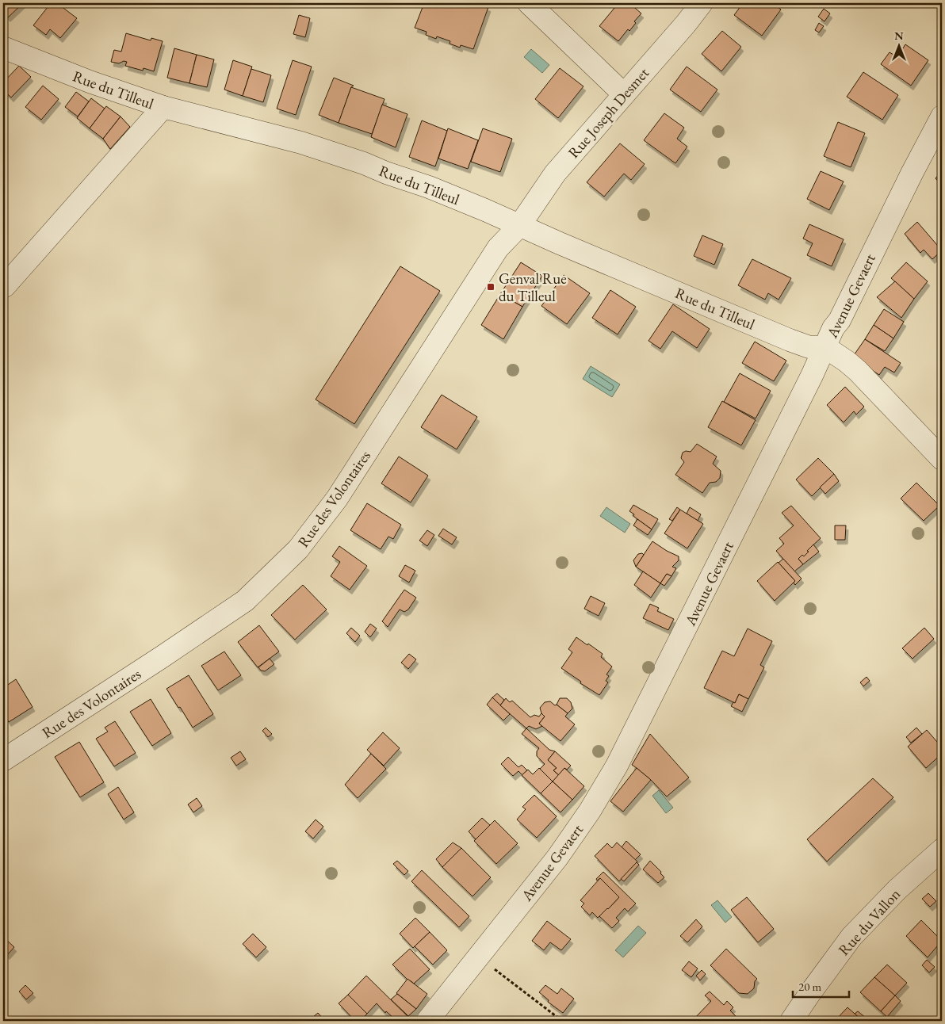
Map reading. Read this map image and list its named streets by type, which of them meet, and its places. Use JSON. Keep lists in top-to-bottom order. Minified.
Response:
{"streets":{"street":["Rue du Tilleul","Rue Joseph Desmet","Avenue Gevaert","Rue des Volontaires","Rue du Vallon"]},"crossings":[["Rue du Tilleul","Rue Joseph Desmet"],["Rue du Tilleul","Avenue Gevaert"],["Rue du Tilleul","Rue des Volontaires"],["Rue Joseph Desmet","Rue des Volontaires"]],"places":{"transit":["Genval Rue du Tilleul"]},"scale_bar":"20 m","north":"top"}
